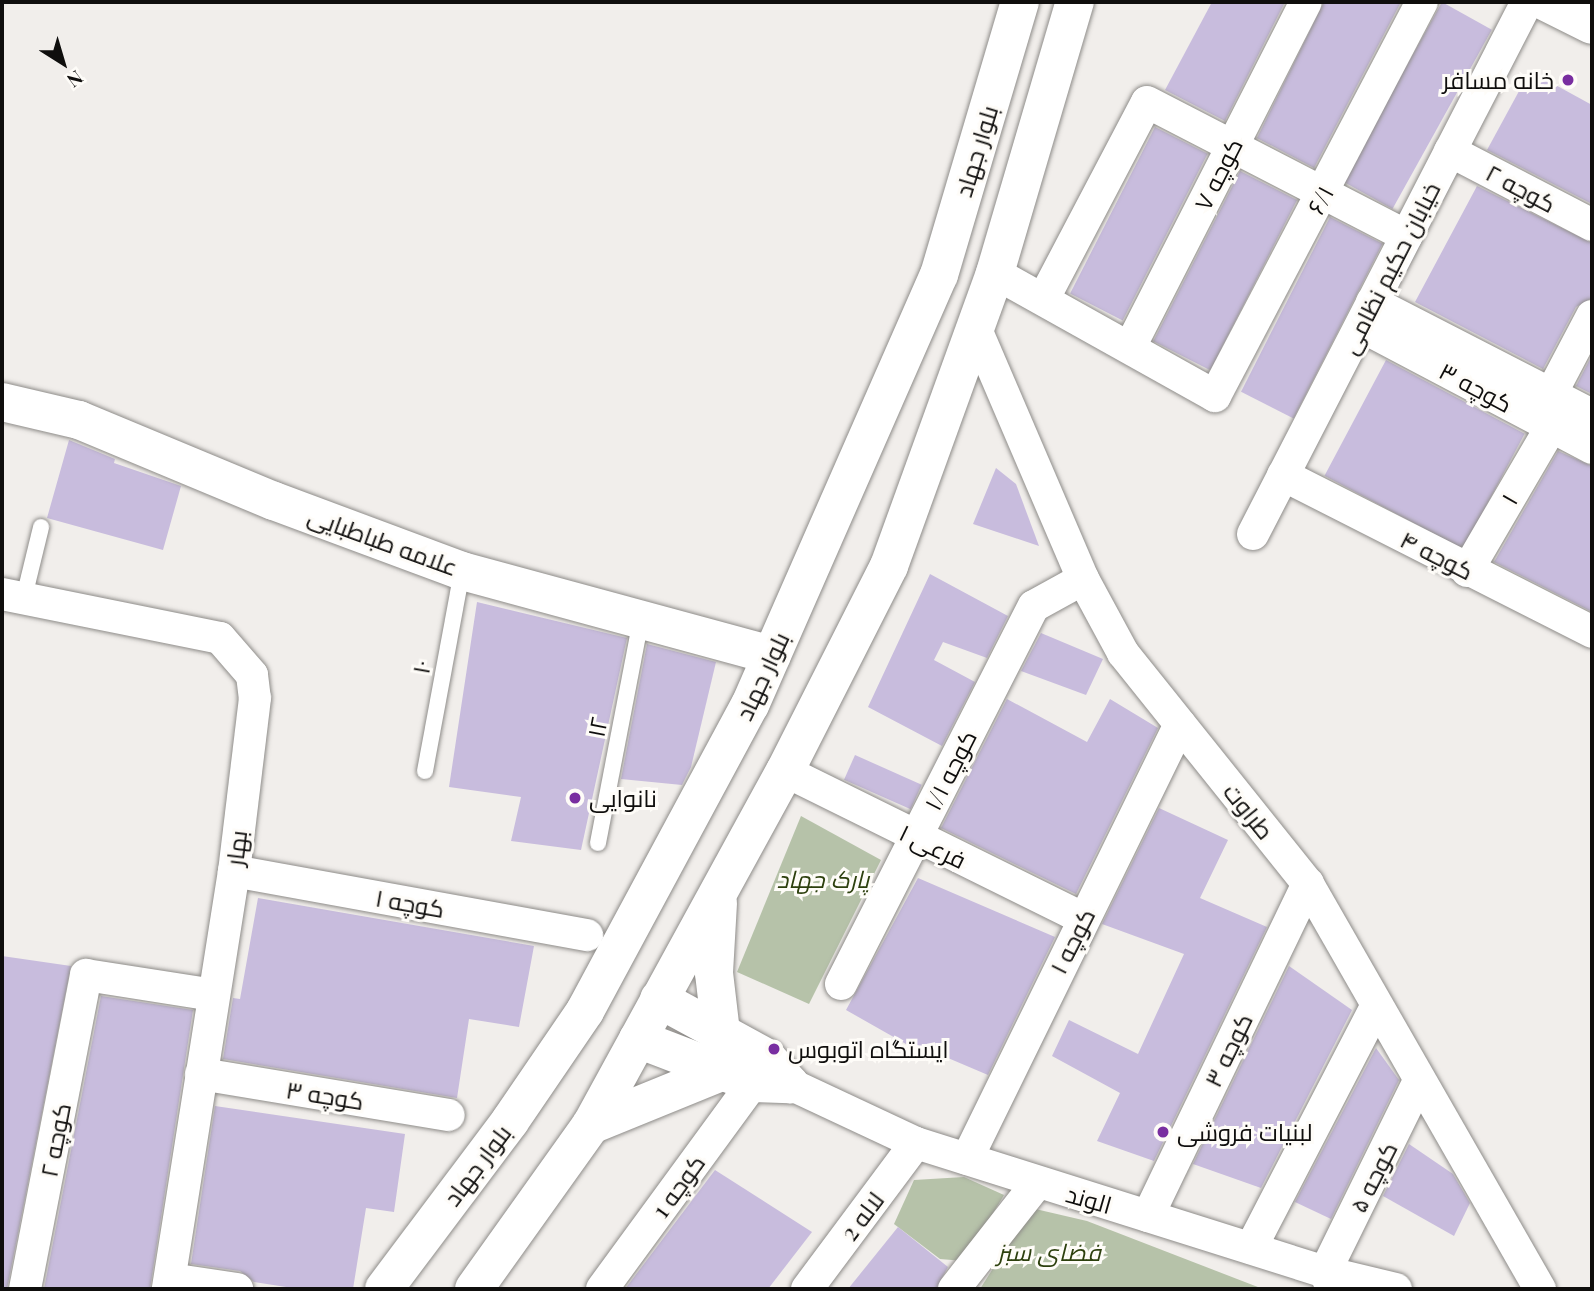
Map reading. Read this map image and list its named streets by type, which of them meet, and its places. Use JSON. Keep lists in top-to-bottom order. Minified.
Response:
{"streets":{"main road":["بلوار جهاد","علامه طباطبایی","الوند"],"street":["کوچه ۷","کوچه ۲","۶/۱","خیابان حکیم نظامی","کوچه ۳","۱","کوچه ۴","کوچه ۱/۱","طراوت","فرعی ۱","بهار","کوچه ۱","کوچه ۵","کوچه 1","لاله 2"],"lane":["۱۰","۱۲"]},"crossings":[["بلوار جهاد","علامه طباطبایی"],["بلوار جهاد","الوند"],["کوچه ۷","۶/۱"],["کوچه ۲","خیابان حکیم نظامی"],["کوچه ۲","بهار"],["خیابان حکیم نظامی","کوچه ۳"],["خیابان حکیم نظامی","کوچه ۴"],["کوچه ۳","۱"],["کوچه ۳","طراوت"],["کوچه ۳","بهار"],["کوچه ۳","الوند"],["۱","کوچه ۴"],["علامه طباطبایی","۱۰"],["علامه طباطبایی","۱۲"],["کوچه ۱/۱","طراوت"],["کوچه ۱/۱","فرعی ۱"],["طراوت","کوچه ۱"],["طراوت","کوچه ۵"],["فرعی ۱","کوچه ۱"],["بهار","کوچه ۱"],["کوچه ۱","الوند"],["کوچه ۵","الوند"],["کوچه 1","الوند"],["الوند","لاله 2"]],"parks":["پارک جهاد","فضای سبز"],"places":["خانه مسافر","نانوایی","ایستگاه اتوبوس","لبنیات فروشی"],"north":"bottom right"}
